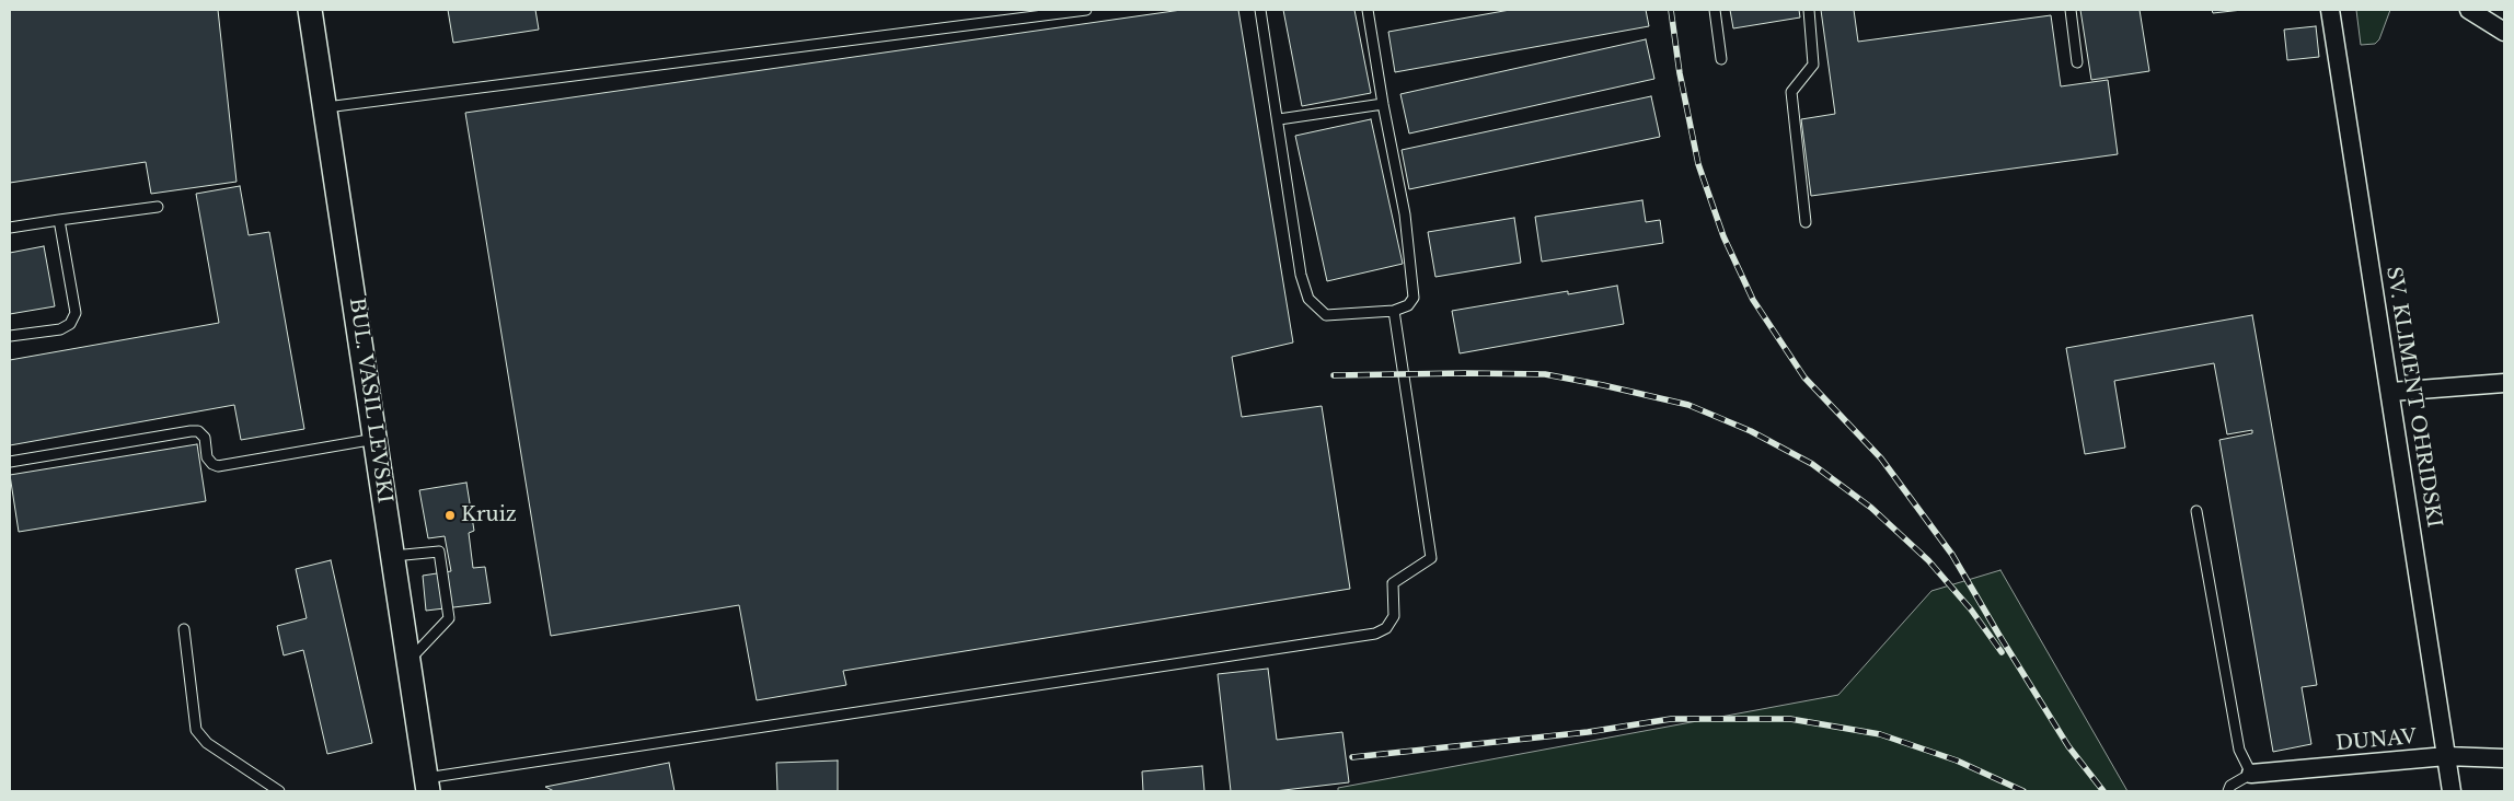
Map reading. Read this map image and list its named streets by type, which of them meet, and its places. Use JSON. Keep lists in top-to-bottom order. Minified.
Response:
{"streets":{"street":["SV. KLIMENT OHRIDSKI","BUL. VASIL LEVSKI","DUNAV"]},"crossings":[["SV. KLIMENT OHRIDSKI","DUNAV"]],"places":["Kruiz"]}
